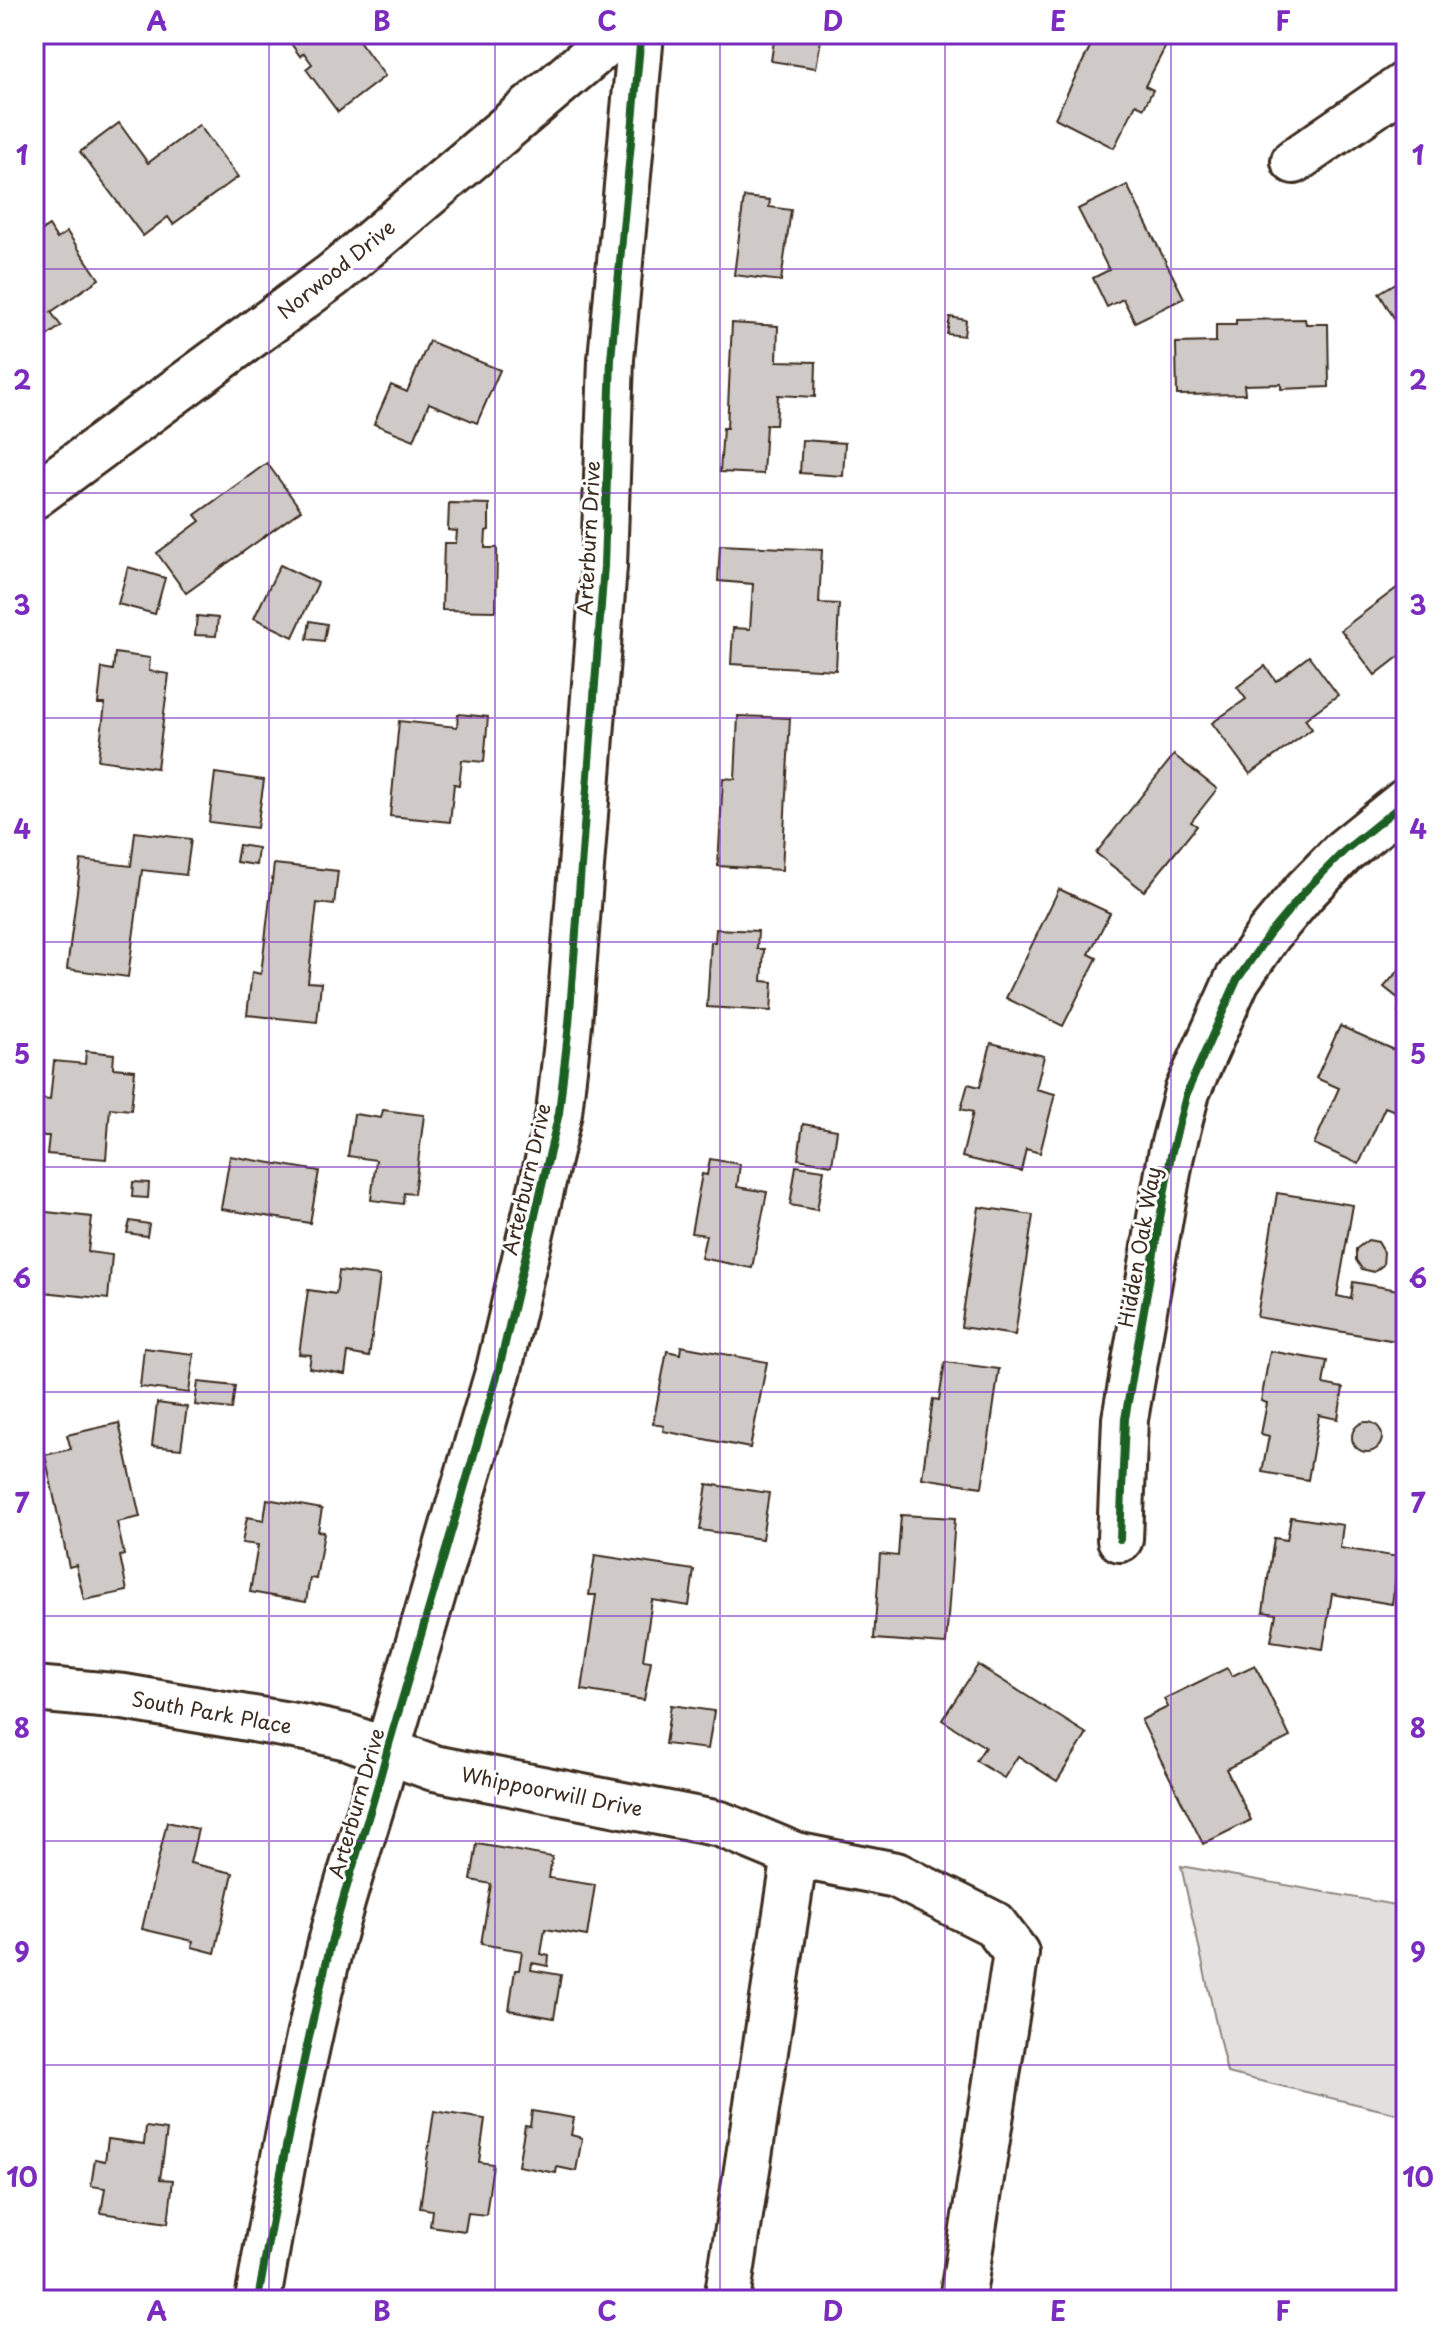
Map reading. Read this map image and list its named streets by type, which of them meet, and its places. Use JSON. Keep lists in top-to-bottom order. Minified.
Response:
{"streets":{"street":["Norwood Drive","Arterburn Drive","Hidden Oak Way","South Park Place","Whippoorwill Drive"]},"crossings":[["Arterburn Drive","South Park Place"],["Arterburn Drive","Whippoorwill Drive"],["South Park Place","Whippoorwill Drive"]],"grid":{"columns":["A","B","C","D","E","F"],"rows":["1","2","3","4","5","6","7","8","9","10"]}}
